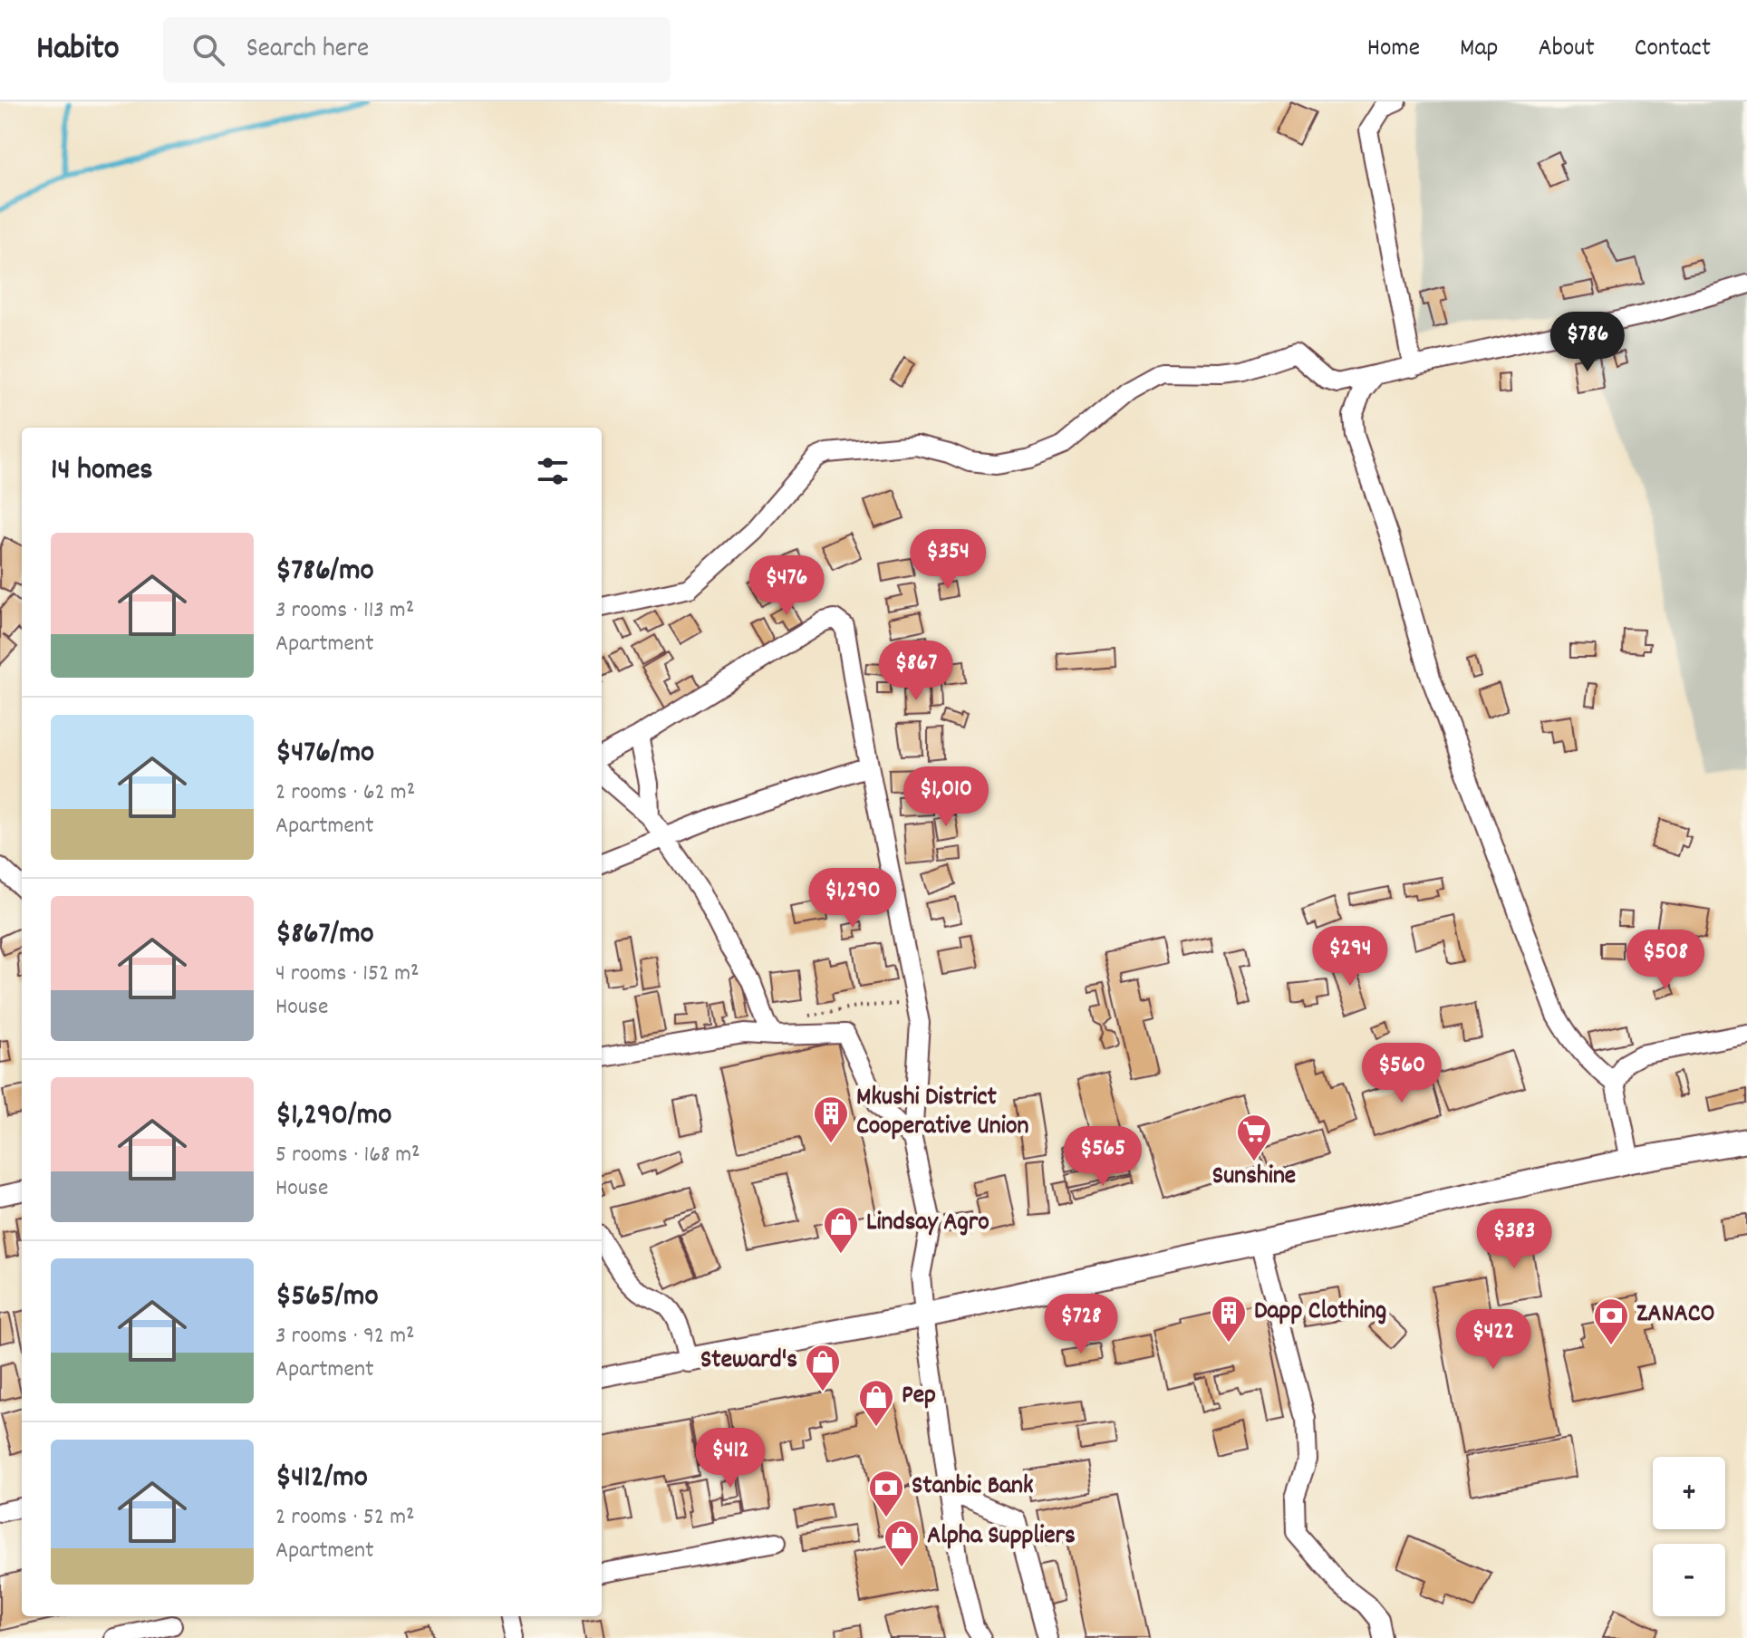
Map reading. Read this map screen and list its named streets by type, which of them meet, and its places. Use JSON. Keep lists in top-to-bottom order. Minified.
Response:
{"places":{"building":["Mkushi District Cooperative Union","Dapp Clothing"],"supermarket":["Sunshine"],"shop":["Lindsay Agro","Steward's","Pep","Alpha Suppliers"],"bank":["ZANACO","Stanbic Bank"]},"page":{"header":"Habito","search":"Search here","nav":["Home","Map","About","Contact"],"price":["$786","$354","$476","$867","$1,010","$1,290","$294","$508","$560","$565","$383","$728","$422","$412"],"heading":"14 homes","list":[{"name":"$786/mo","note":"3 rooms · 113 m² · Apartment"},{"name":"$476/mo","note":"2 rooms · 62 m² · Apartment"},{"name":"$867/mo","note":"4 rooms · 152 m² · House"},{"name":"$1,290/mo","note":"5 rooms · 168 m² · House"},{"name":"$565/mo","note":"3 rooms · 92 m² · Apartment"},{"name":"$412/mo","note":"2 rooms · 52 m² · Apartment"}],"map_buttons":["+","−"]}}
